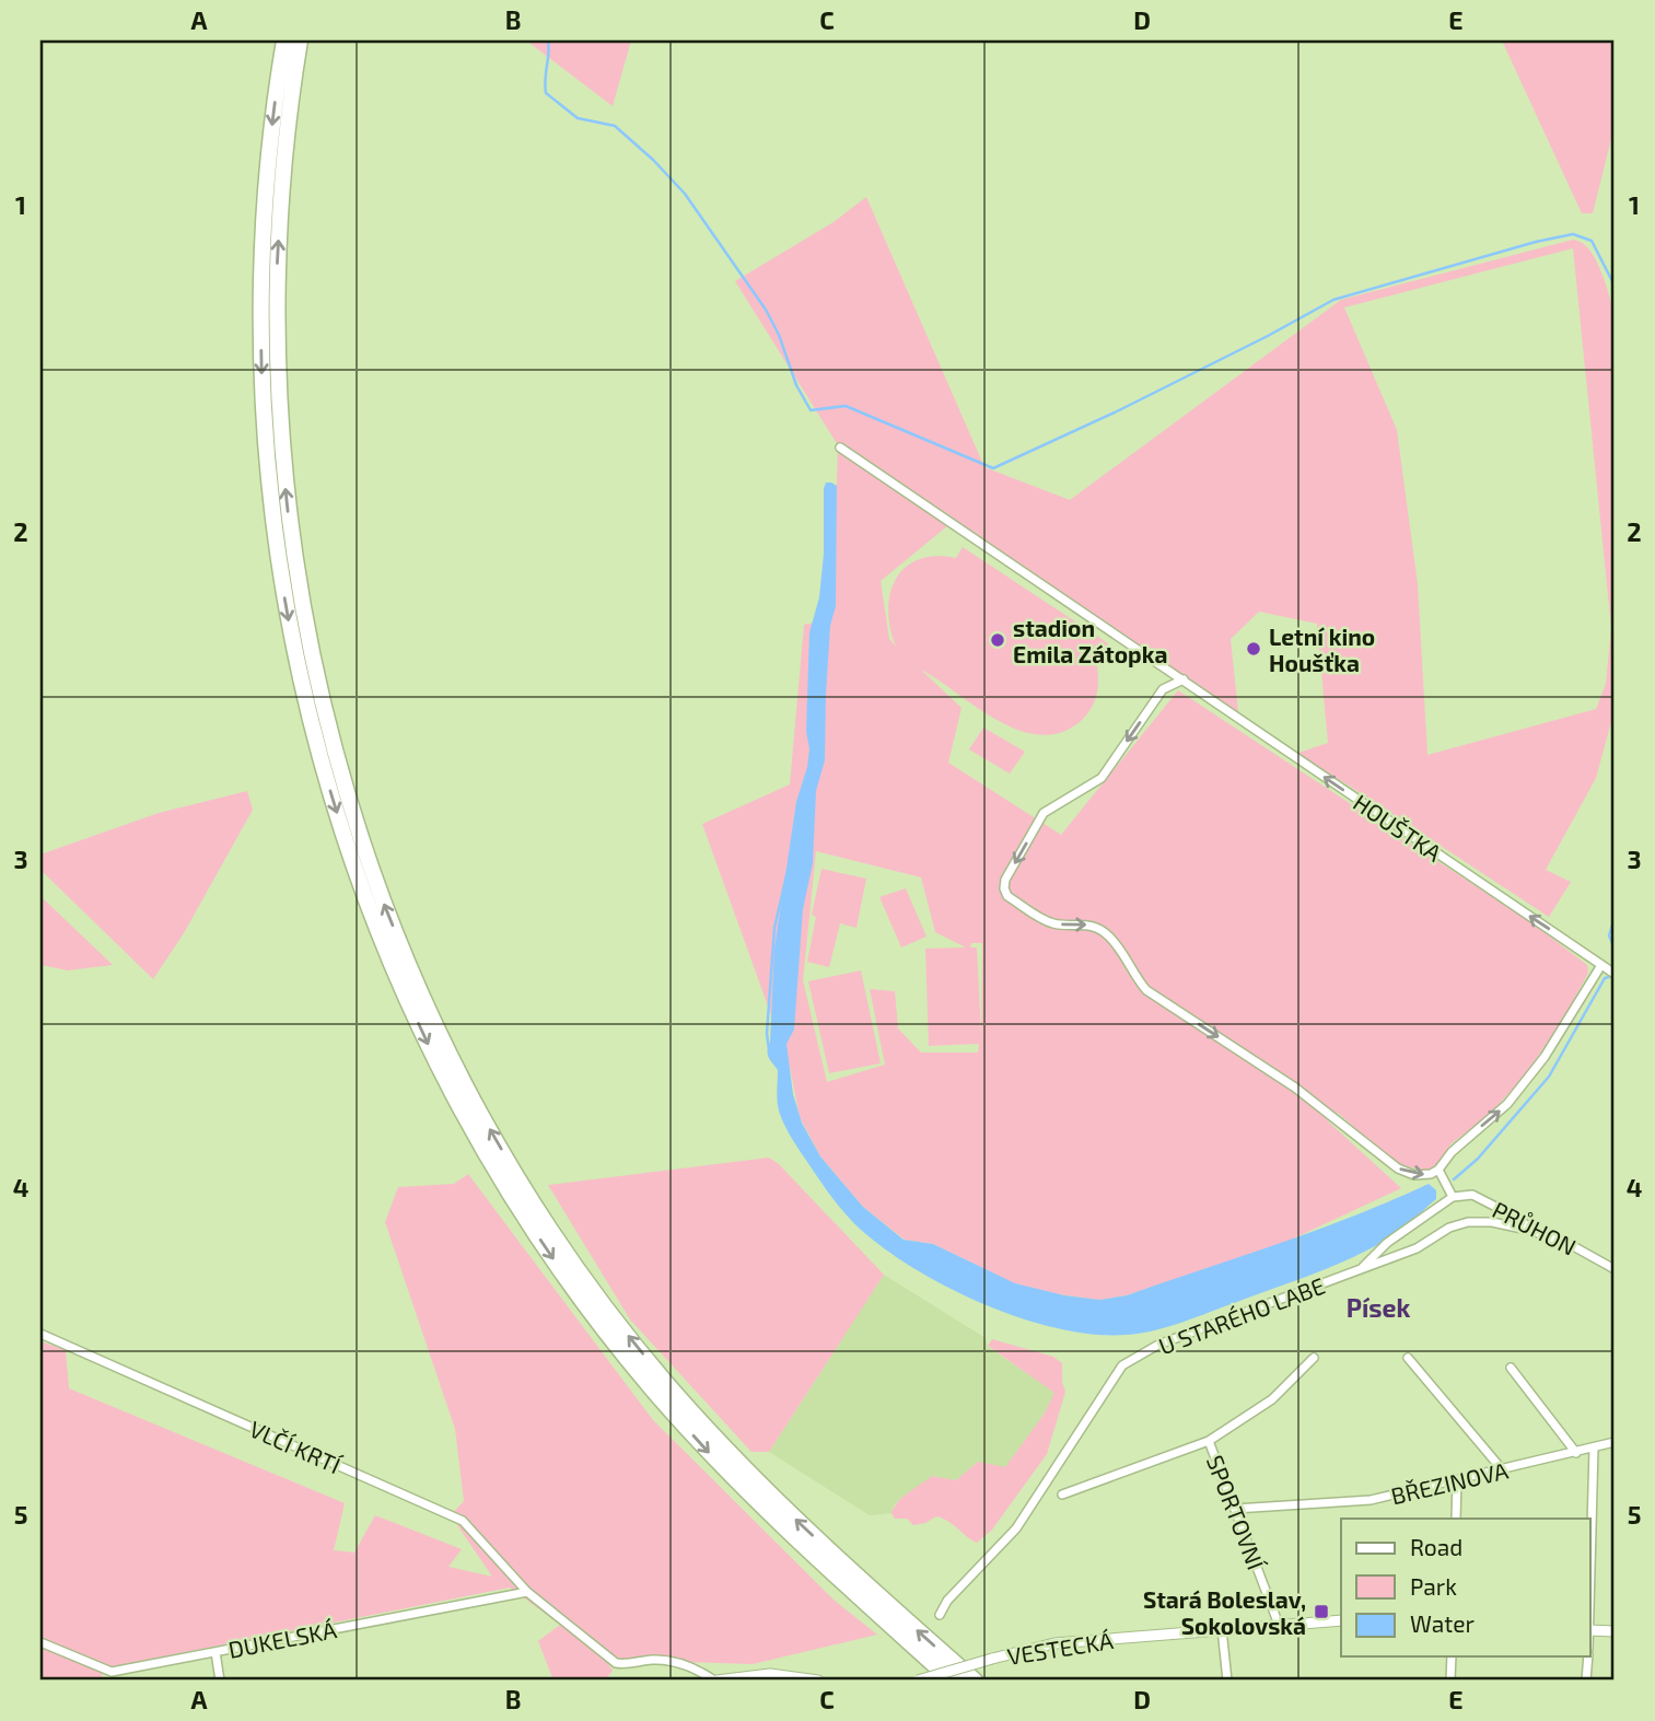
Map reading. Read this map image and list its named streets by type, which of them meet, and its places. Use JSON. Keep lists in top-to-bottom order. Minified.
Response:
{"streets":{"street":["HOUŠTKA","PRŮHON","U STARÉHO LABE","VLČÍ KRTÍ","BŘEZINOVA","SPORTOVNÍ","DUKELSKÁ","VESTECKÁ"]},"crossings":[["PRŮHON","U STARÉHO LABE"],["VLČÍ KRTÍ","DUKELSKÁ"],["BŘEZINOVA","SPORTOVNÍ"],["SPORTOVNÍ","VESTECKÁ"]],"one_way":["HOUŠTKA"],"districts":["Písek"],"places":{"other":["stadion Emila Zátopka","Letní kino Houšťka"],"transit":["Stará Boleslav, Sokolovská"]},"legend":["Road","Park","Water"],"grid":{"columns":["A","B","C","D","E"],"rows":["1","2","3","4","5"]}}
